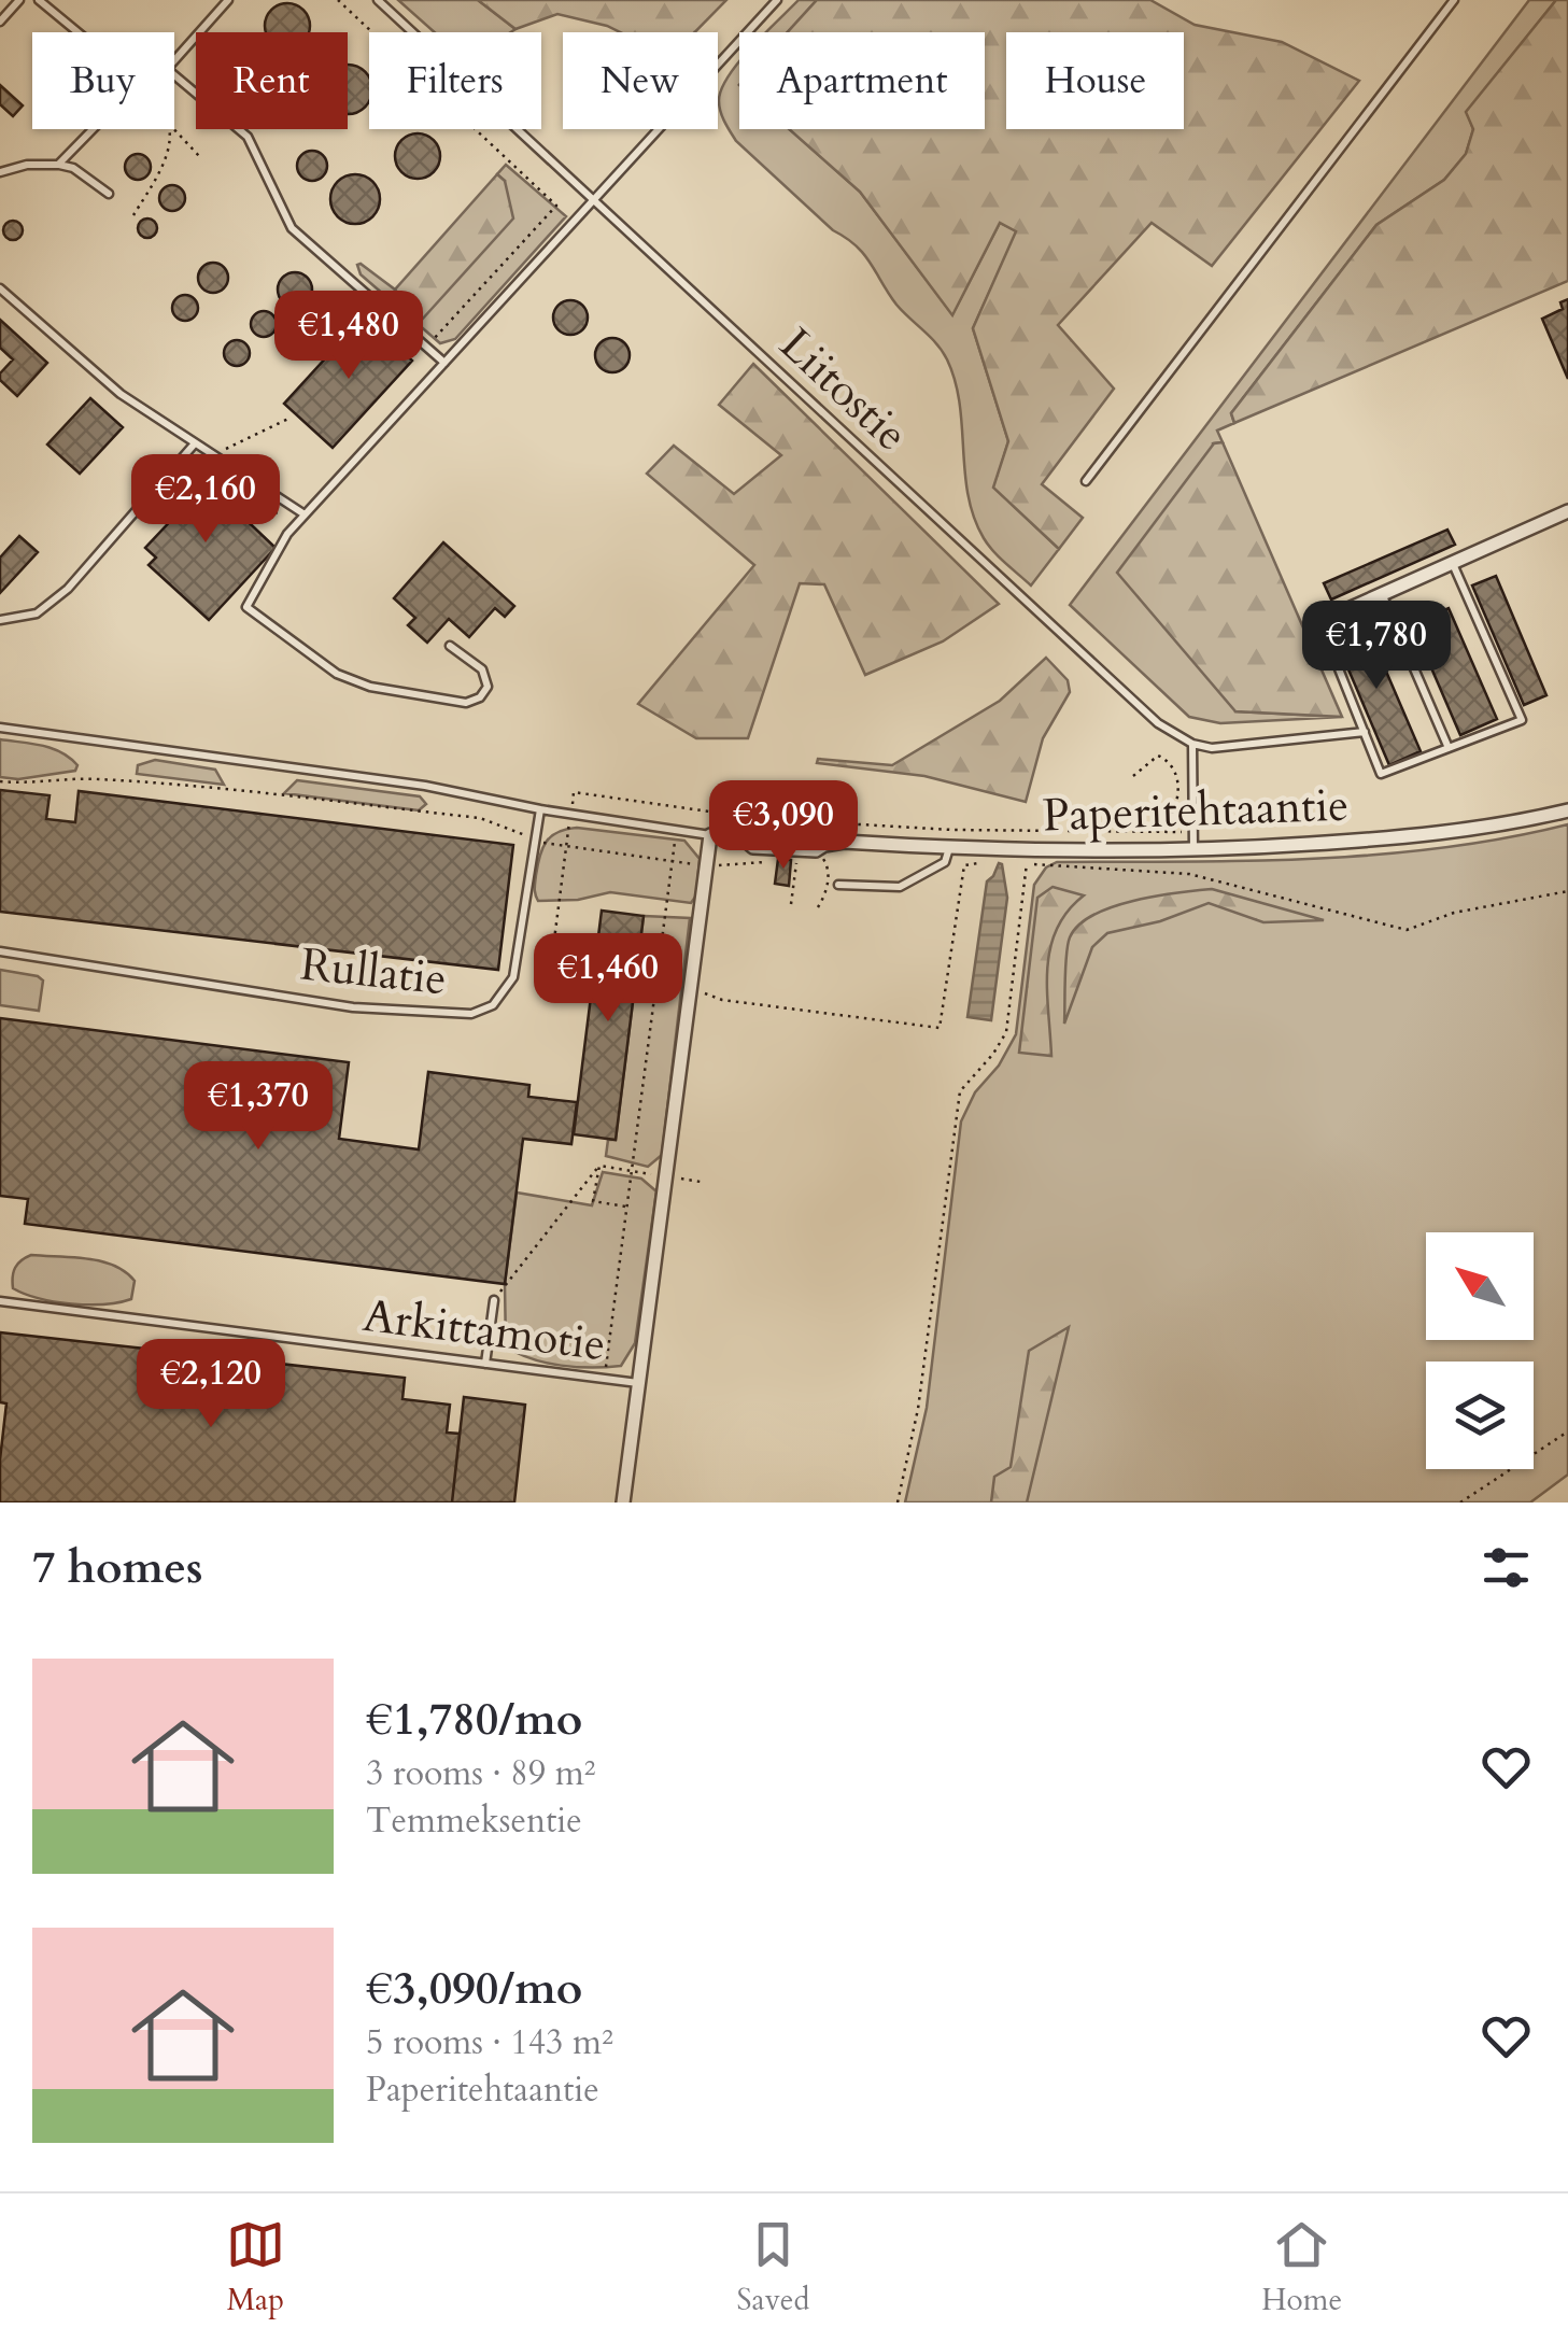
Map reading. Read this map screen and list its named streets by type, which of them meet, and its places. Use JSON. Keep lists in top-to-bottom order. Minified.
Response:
{"streets":{"street":["Paperitehtaantie"],"lane":["Liitostie","Rullatie","Arkittamotie"]},"north":"top left","page":{"chip":["Buy","Rent","Filters","New","Apartment","House"],"price":["€1,480","€2,160","€1,780","€3,090","€1,460","€1,370","€2,120"],"heading":"7 homes","list":[{"name":"€1,780/mo","note":"3 rooms · 89 m² · Temmeksentie"},{"name":"€3,090/mo","note":"5 rooms · 143 m² · Paperitehtaantie"}],"tabs":["Map","Saved","Home"]}}
